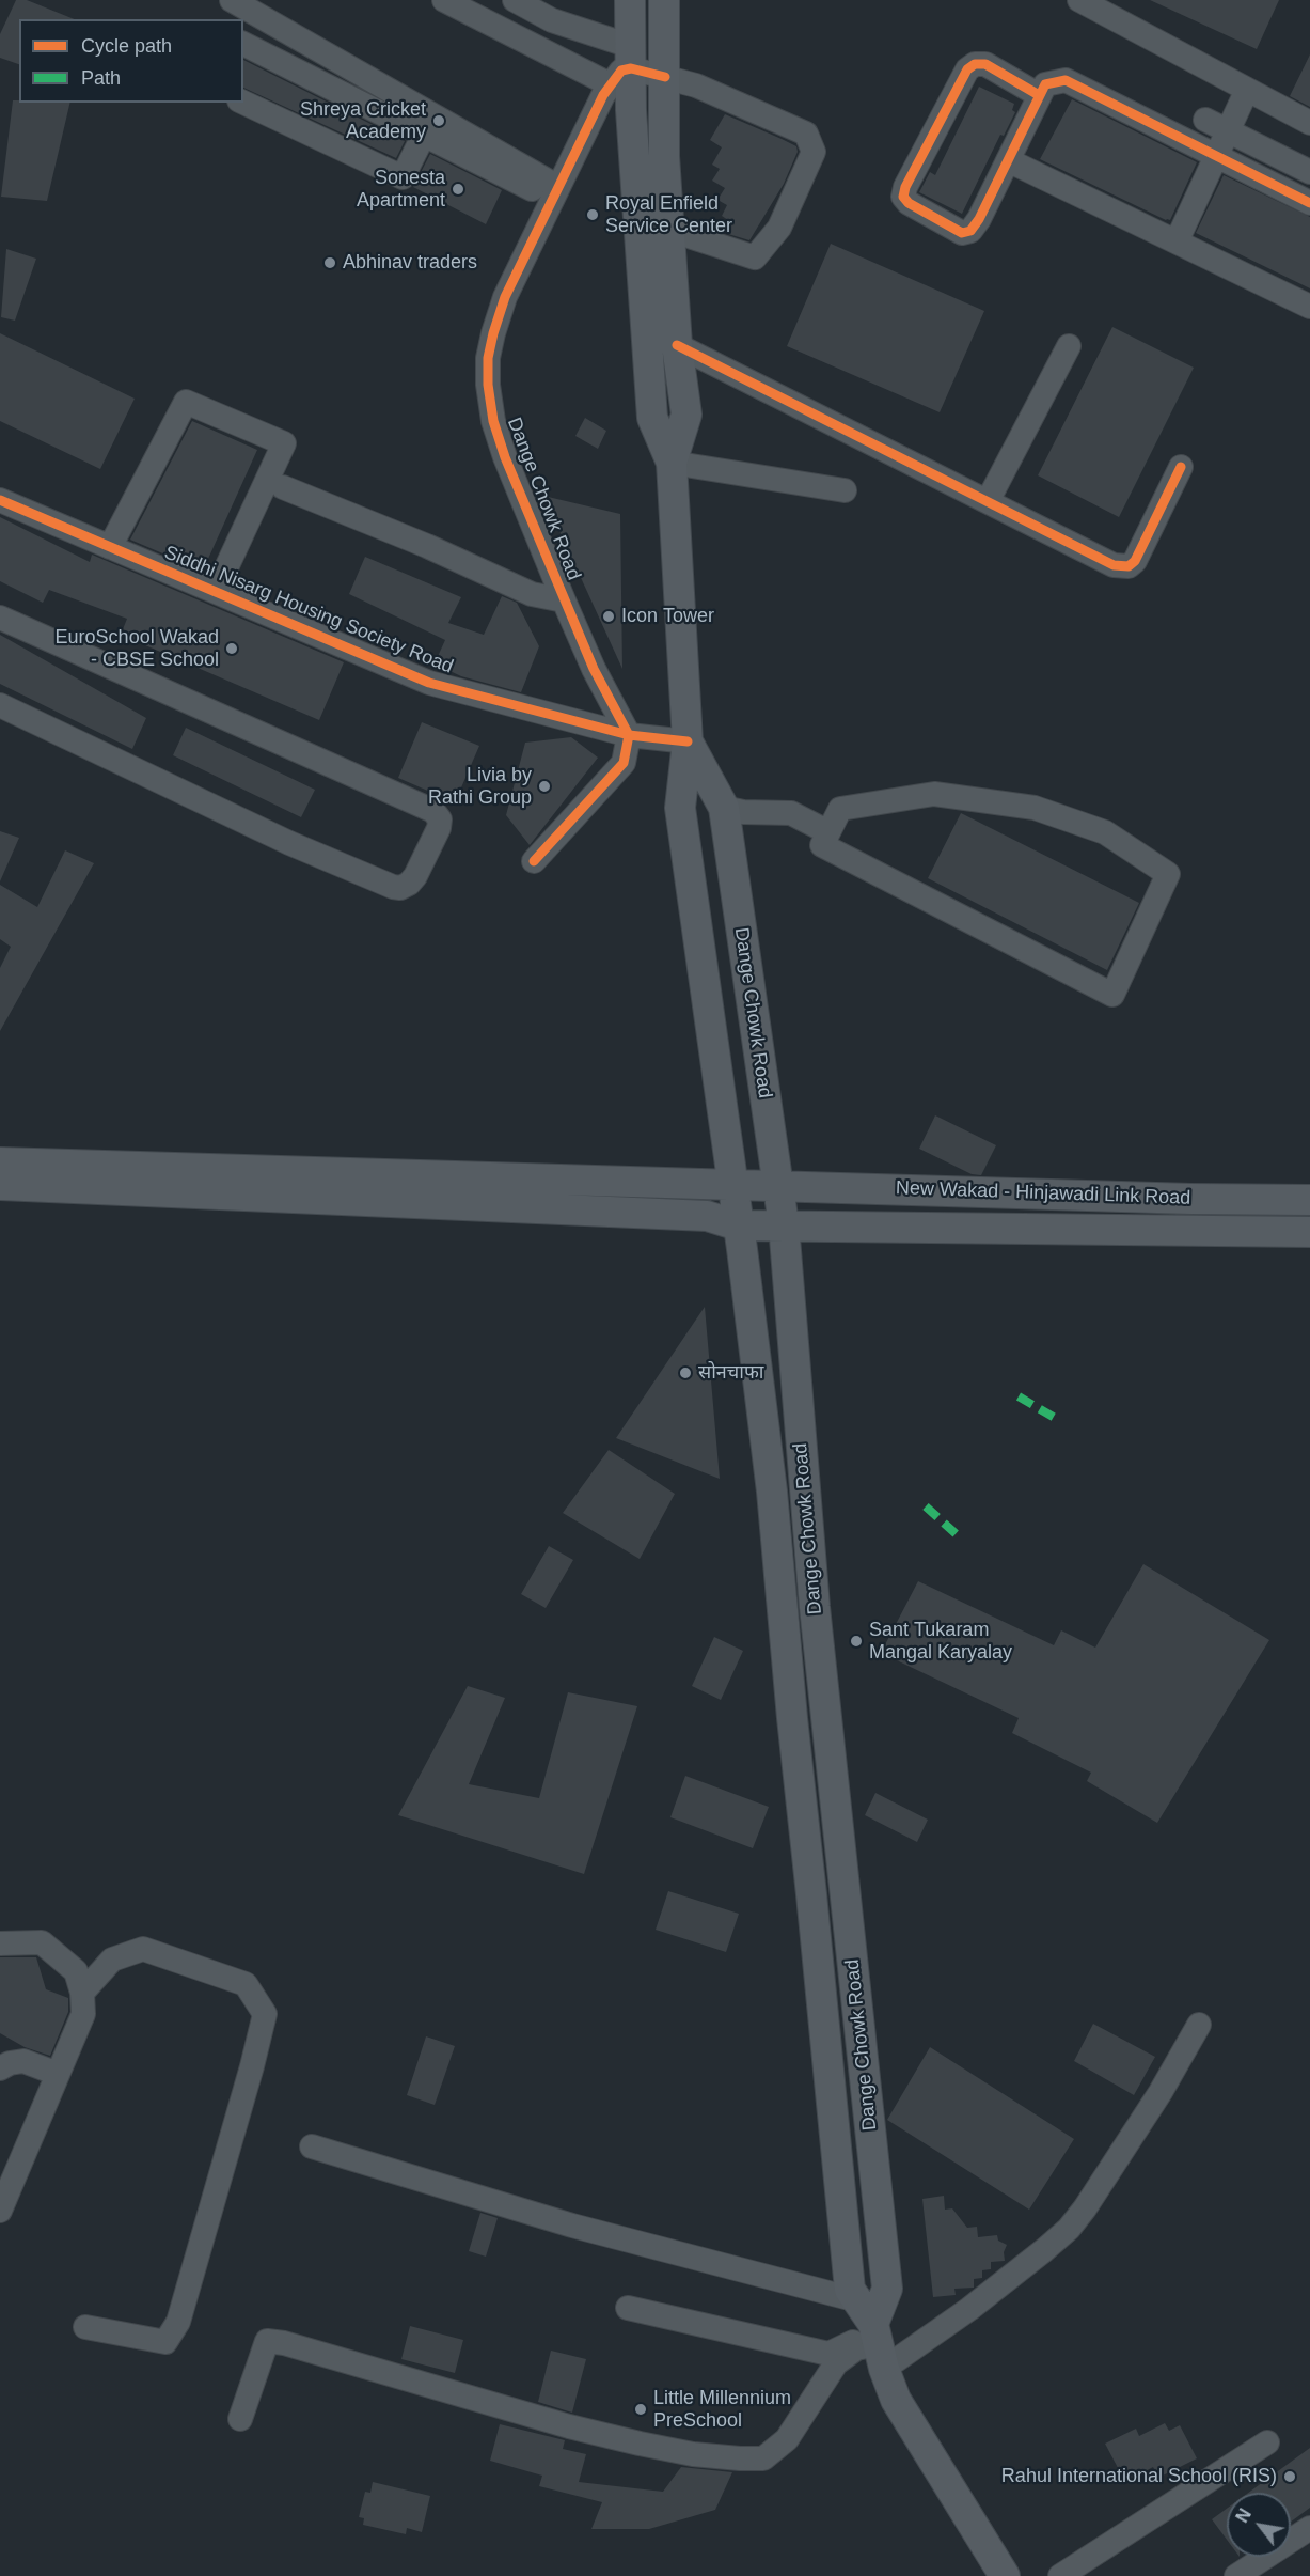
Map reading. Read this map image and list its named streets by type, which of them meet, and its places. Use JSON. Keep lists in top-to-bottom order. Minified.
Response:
{"streets":{"main road":["Dange Chowk Road","New Wakad - Hinjawadi Link Road"],"street":["Siddhi Nisarg Housing Society Road"]},"crossings":[["Dange Chowk Road","Siddhi Nisarg Housing Society Road"],["Dange Chowk Road","New Wakad - Hinjawadi Link Road"]],"places":["Shreya Cricket Academy","Sonesta Apartment","Royal Enfield Service Center","Abhinav traders","Icon Tower","EuroSchool Wakad - CBSE School","Livia by Rathi Group","सोनचाफा","Sant Tukaram Mangal Karyalay","Little Millennium PreSchool","Rahul International School (RIS)"],"legend":["Cycle path","Path"],"north":"top left"}
